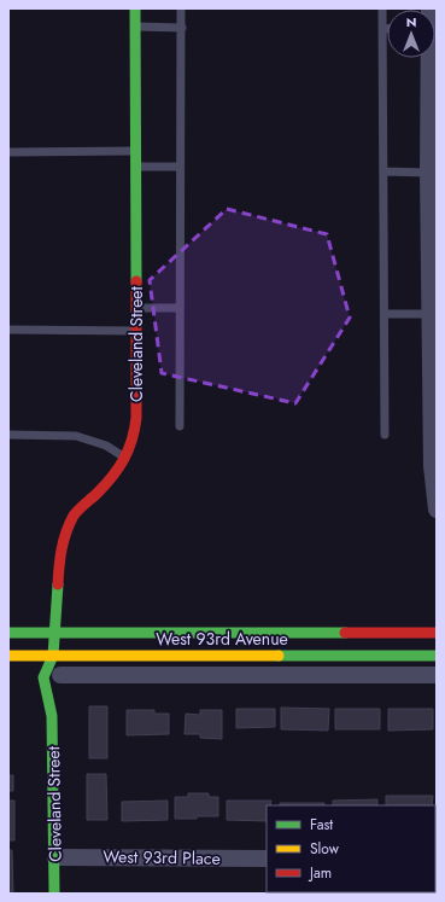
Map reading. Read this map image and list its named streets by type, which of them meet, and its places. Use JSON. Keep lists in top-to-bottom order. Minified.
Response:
{"streets":{"street":["Cleveland Street","West 93rd Avenue","West 93rd Place"]},"crossings":[["Cleveland Street","West 93rd Avenue"],["Cleveland Street","West 93rd Place"]],"legend":["Fast","Slow","Jam"],"north":"top"}
